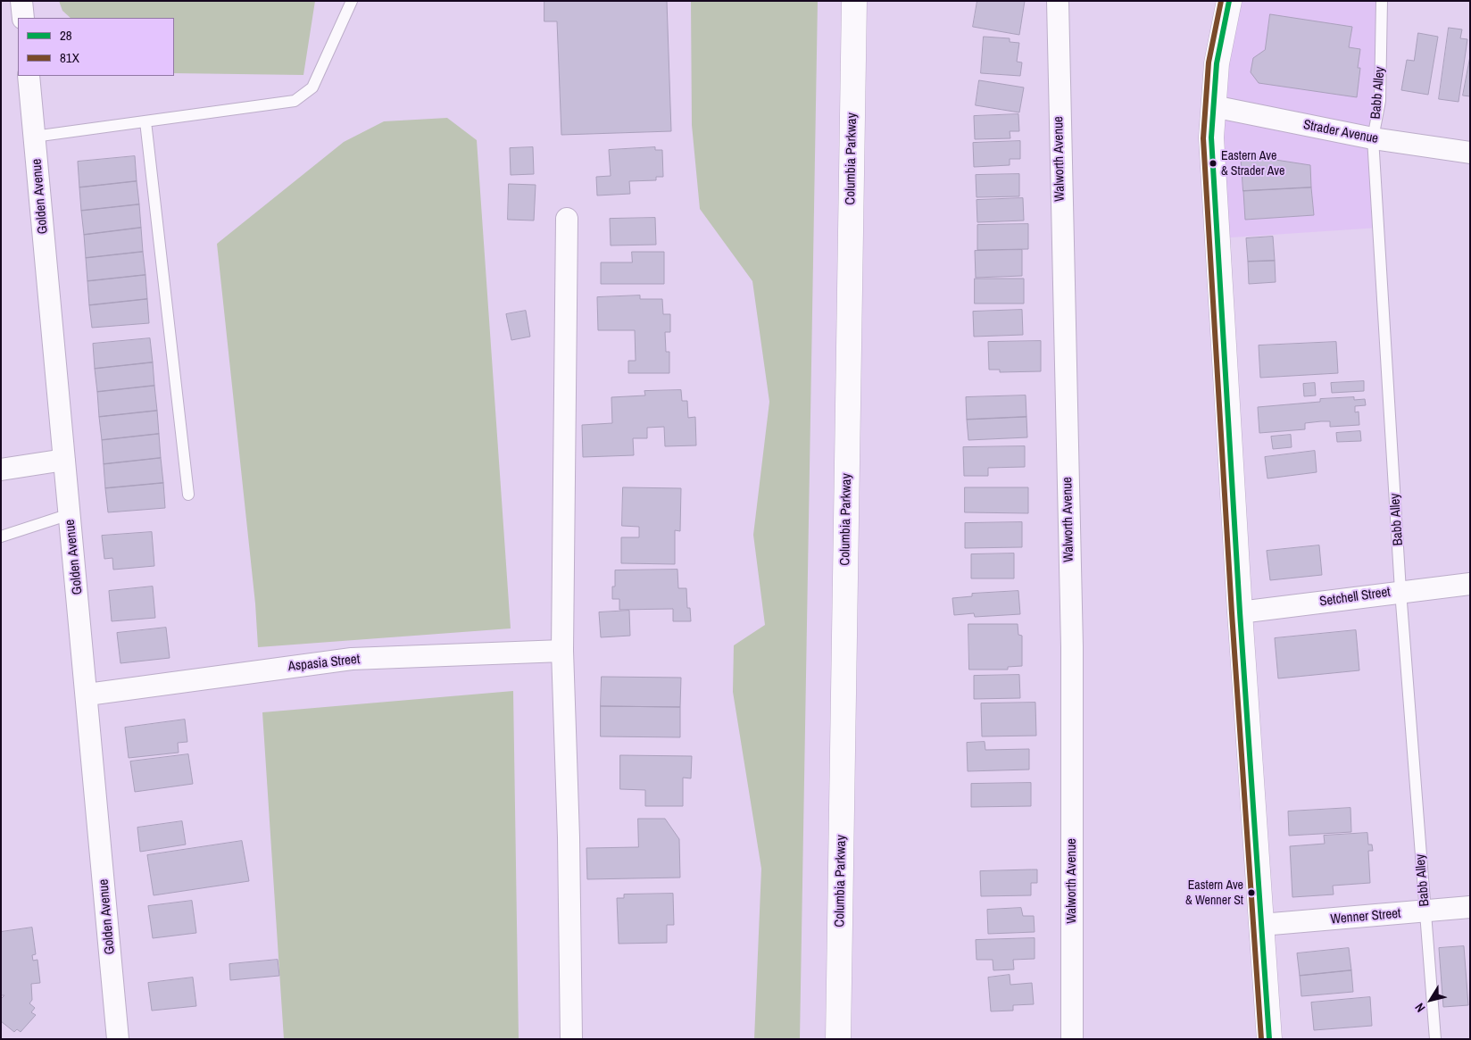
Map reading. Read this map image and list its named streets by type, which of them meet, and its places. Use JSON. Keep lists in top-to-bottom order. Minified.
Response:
{"streets":{"main road":["Columbia Parkway"],"street":["Strader Avenue","Walworth Avenue","Golden Avenue","Setchell Street","Aspasia Street","Wenner Street"],"lane":["Babb Alley"]},"crossings":[["Babb Alley","Strader Avenue"],["Babb Alley","Setchell Street"],["Babb Alley","Wenner Street"],["Golden Avenue","Aspasia Street"]],"places":["Eastern Ave & Strader Ave","Eastern Ave & Wenner St"],"lines":["transit line 28","transit line 81X"],"legend":["28","81X"],"north":"bottom left"}
